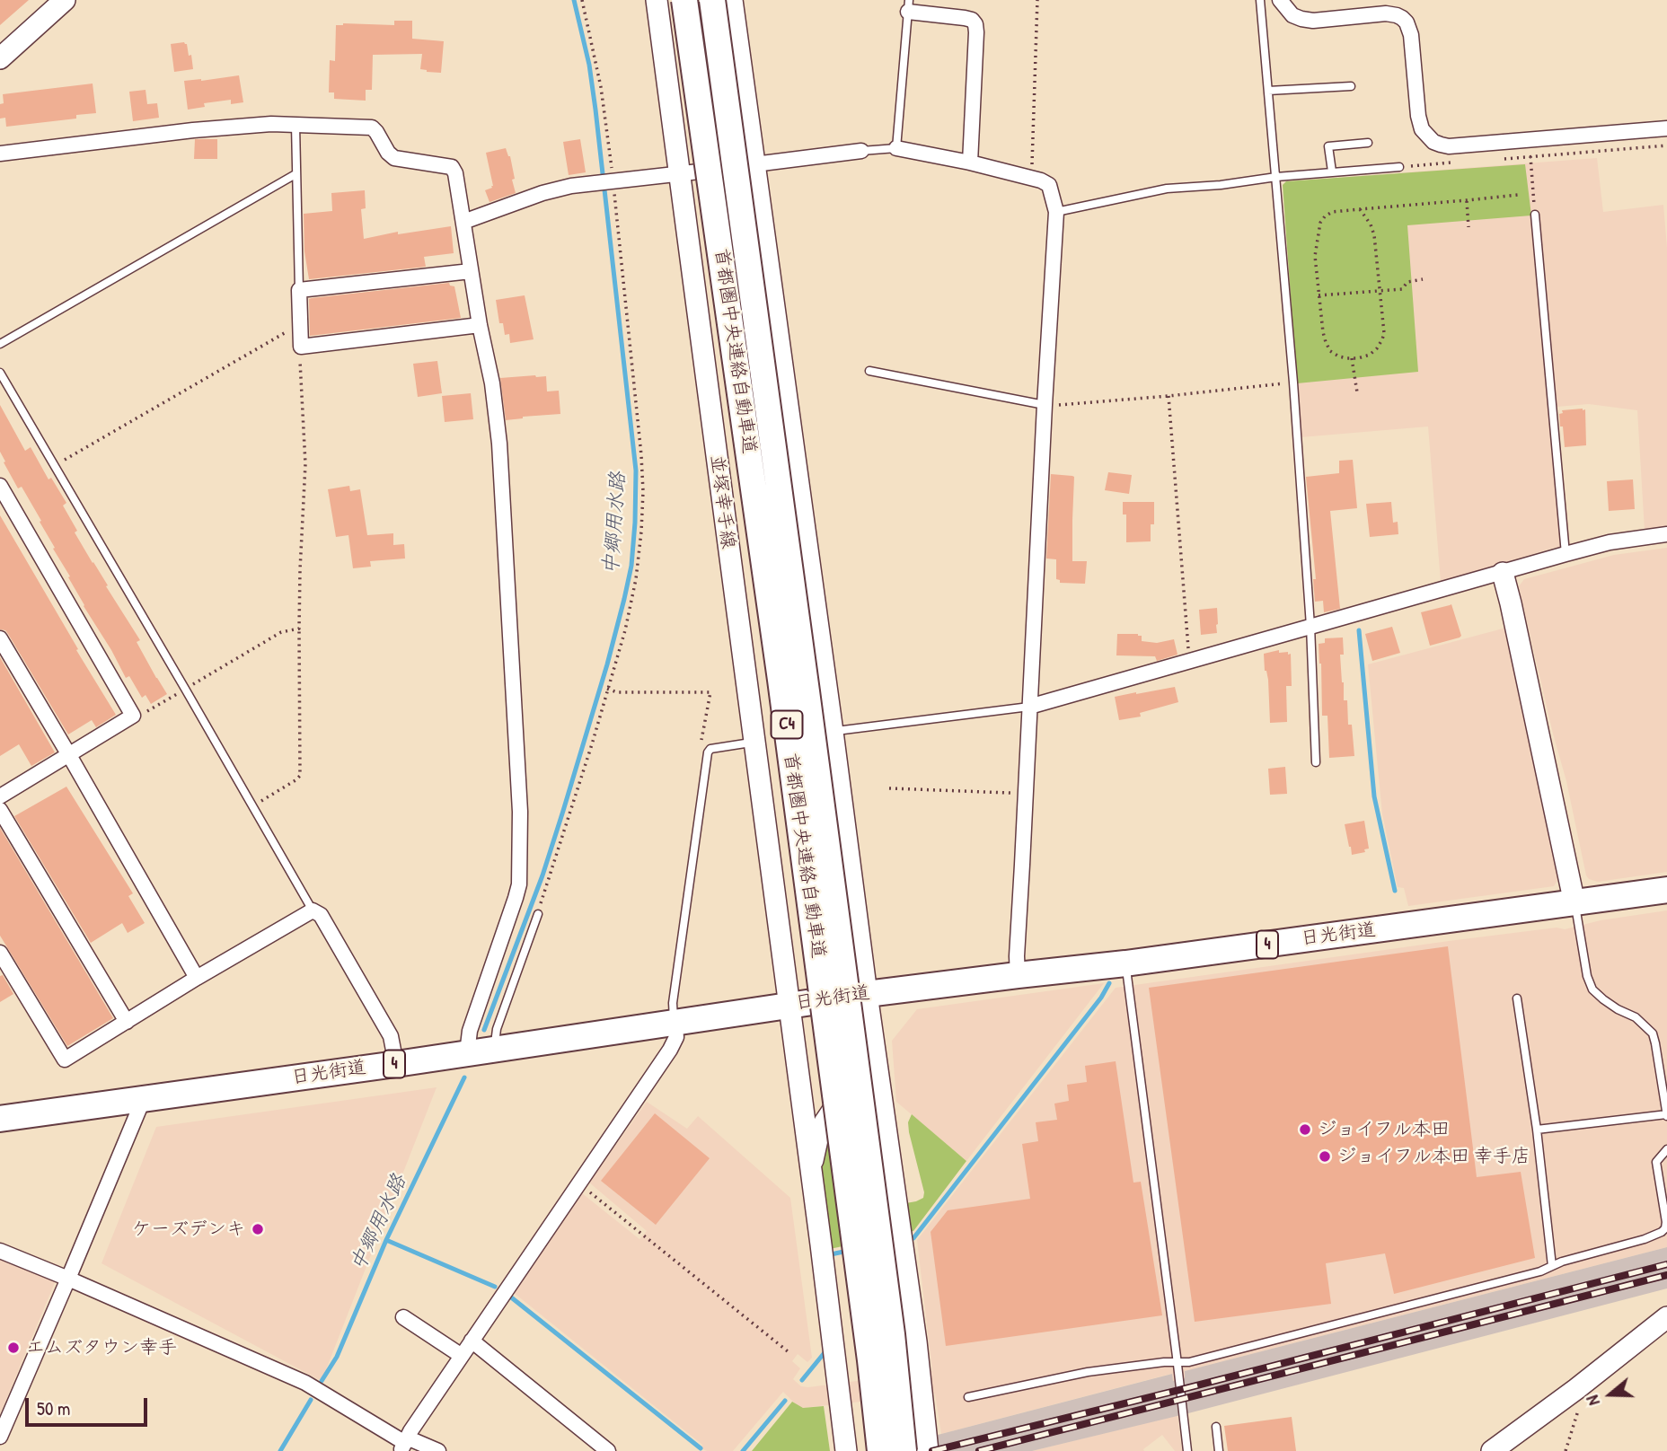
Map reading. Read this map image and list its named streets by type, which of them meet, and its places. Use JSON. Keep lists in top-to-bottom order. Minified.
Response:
{"streets":{"highway":["首都圏中央連絡自動車道","C4","日光街道","4"],"main road":["並塚幸手線"]},"crossings":[["並塚幸手線","日光街道"]],"water":["中郷用水路"],"places":["ジョイフル本田","ジョイフル本田 幸手店","ケーズデンキ","エムズタウン幸手"],"scale_bar":"50 m","north":"left"}
